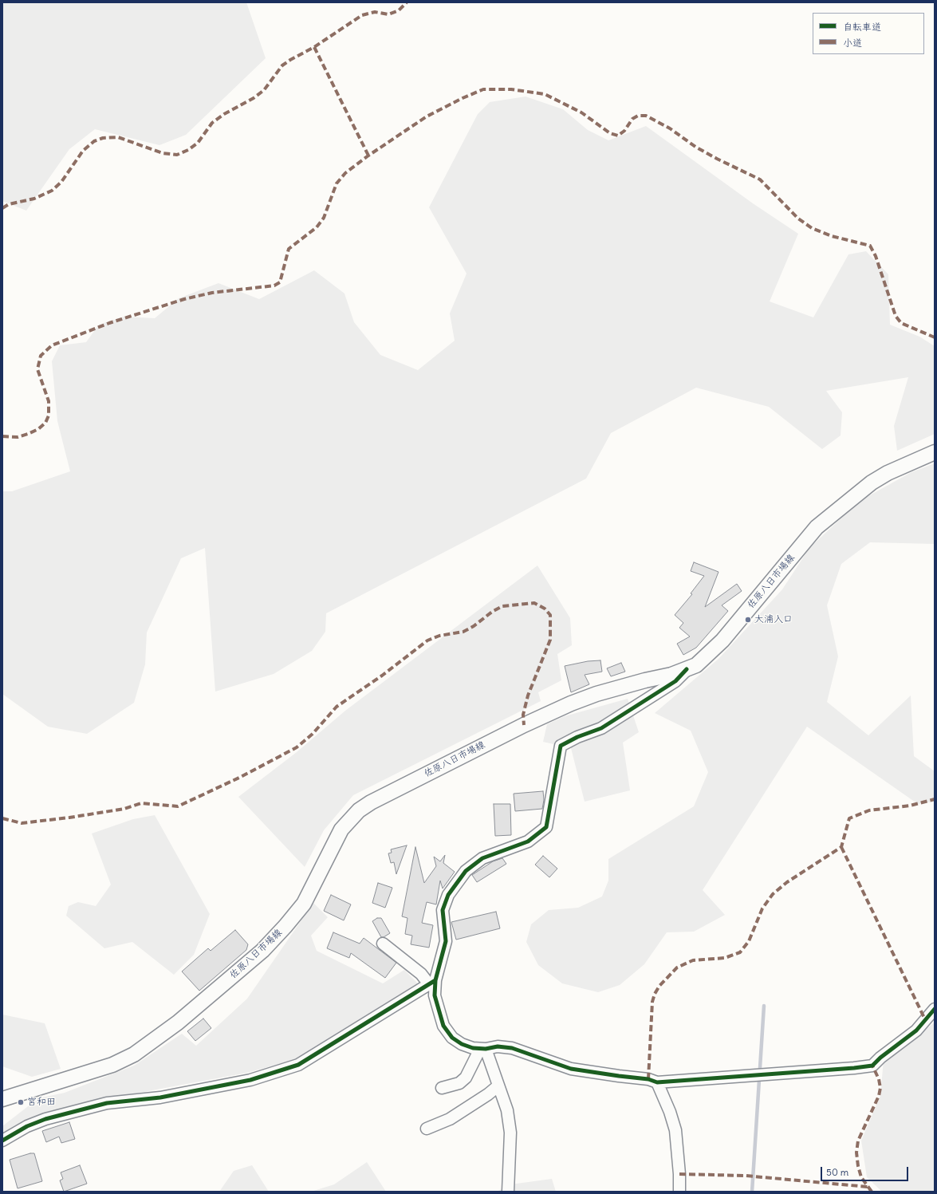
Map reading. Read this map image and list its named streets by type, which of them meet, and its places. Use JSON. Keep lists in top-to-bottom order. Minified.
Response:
{"streets":{"main road":["佐原八日市場線"]},"places":["大浦入口","宮和田"],"legend":["自転車道","小道"],"scale_bar":"50 m"}
